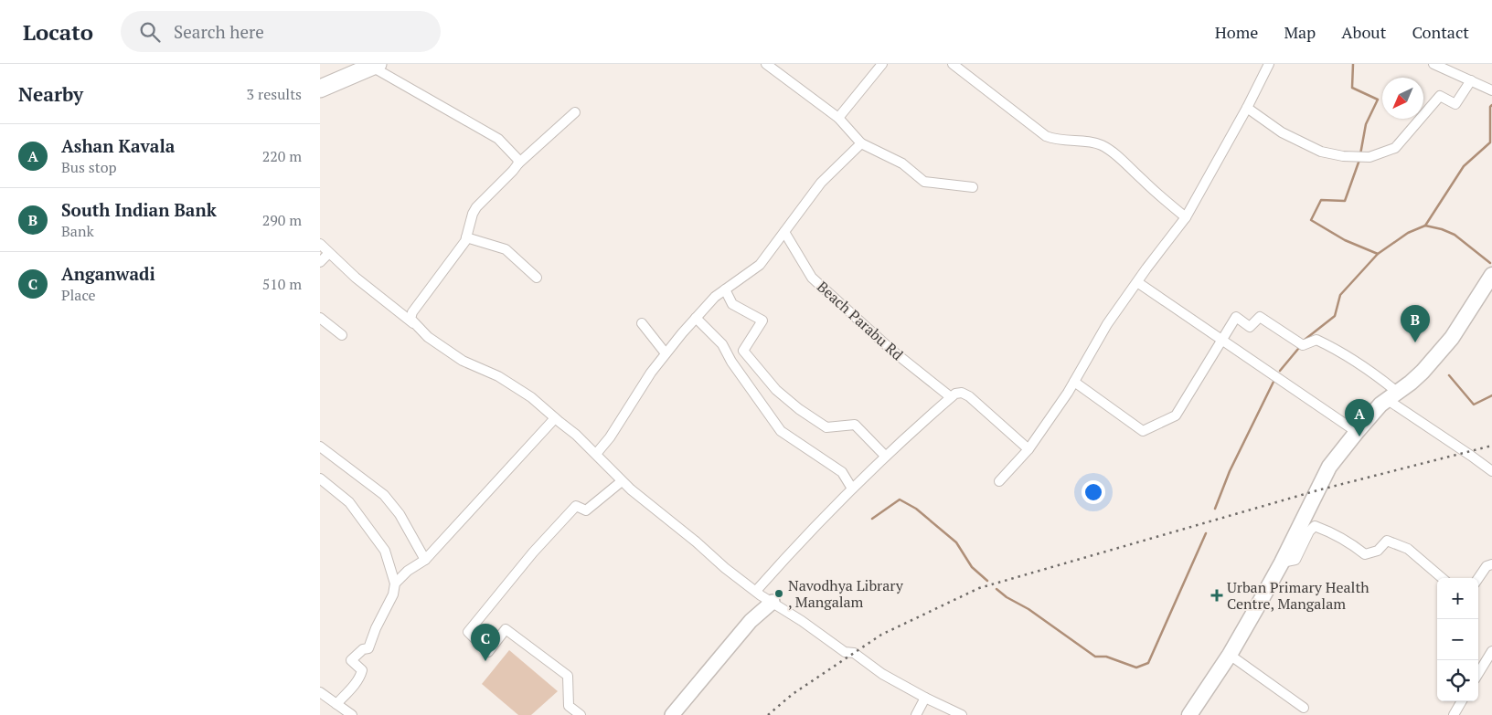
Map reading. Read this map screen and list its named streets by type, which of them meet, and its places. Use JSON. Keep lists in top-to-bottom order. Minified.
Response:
{"streets":{"street":["Beach Parabu Rd"]},"places":{"other":["Navodhya Library , Mangalam"],"health":["Urban Primary Health Centre, Mangalam"]},"north":"bottom left","page":{"header":"Locato","search":"Search here","nav":["Home","Map","About","Contact"],"heading":["Nearby","3 results"],"list":[{"mark":"A","name":"Ashan Kavala","note":"Bus stop","value":"220 m"},{"mark":"B","name":"South Indian Bank","note":"Bank","value":"290 m"},{"mark":"C","name":"Anganwadi","note":"Place","value":"510 m"}],"pins":["B","A","C"],"map_buttons":["+","−"]}}
